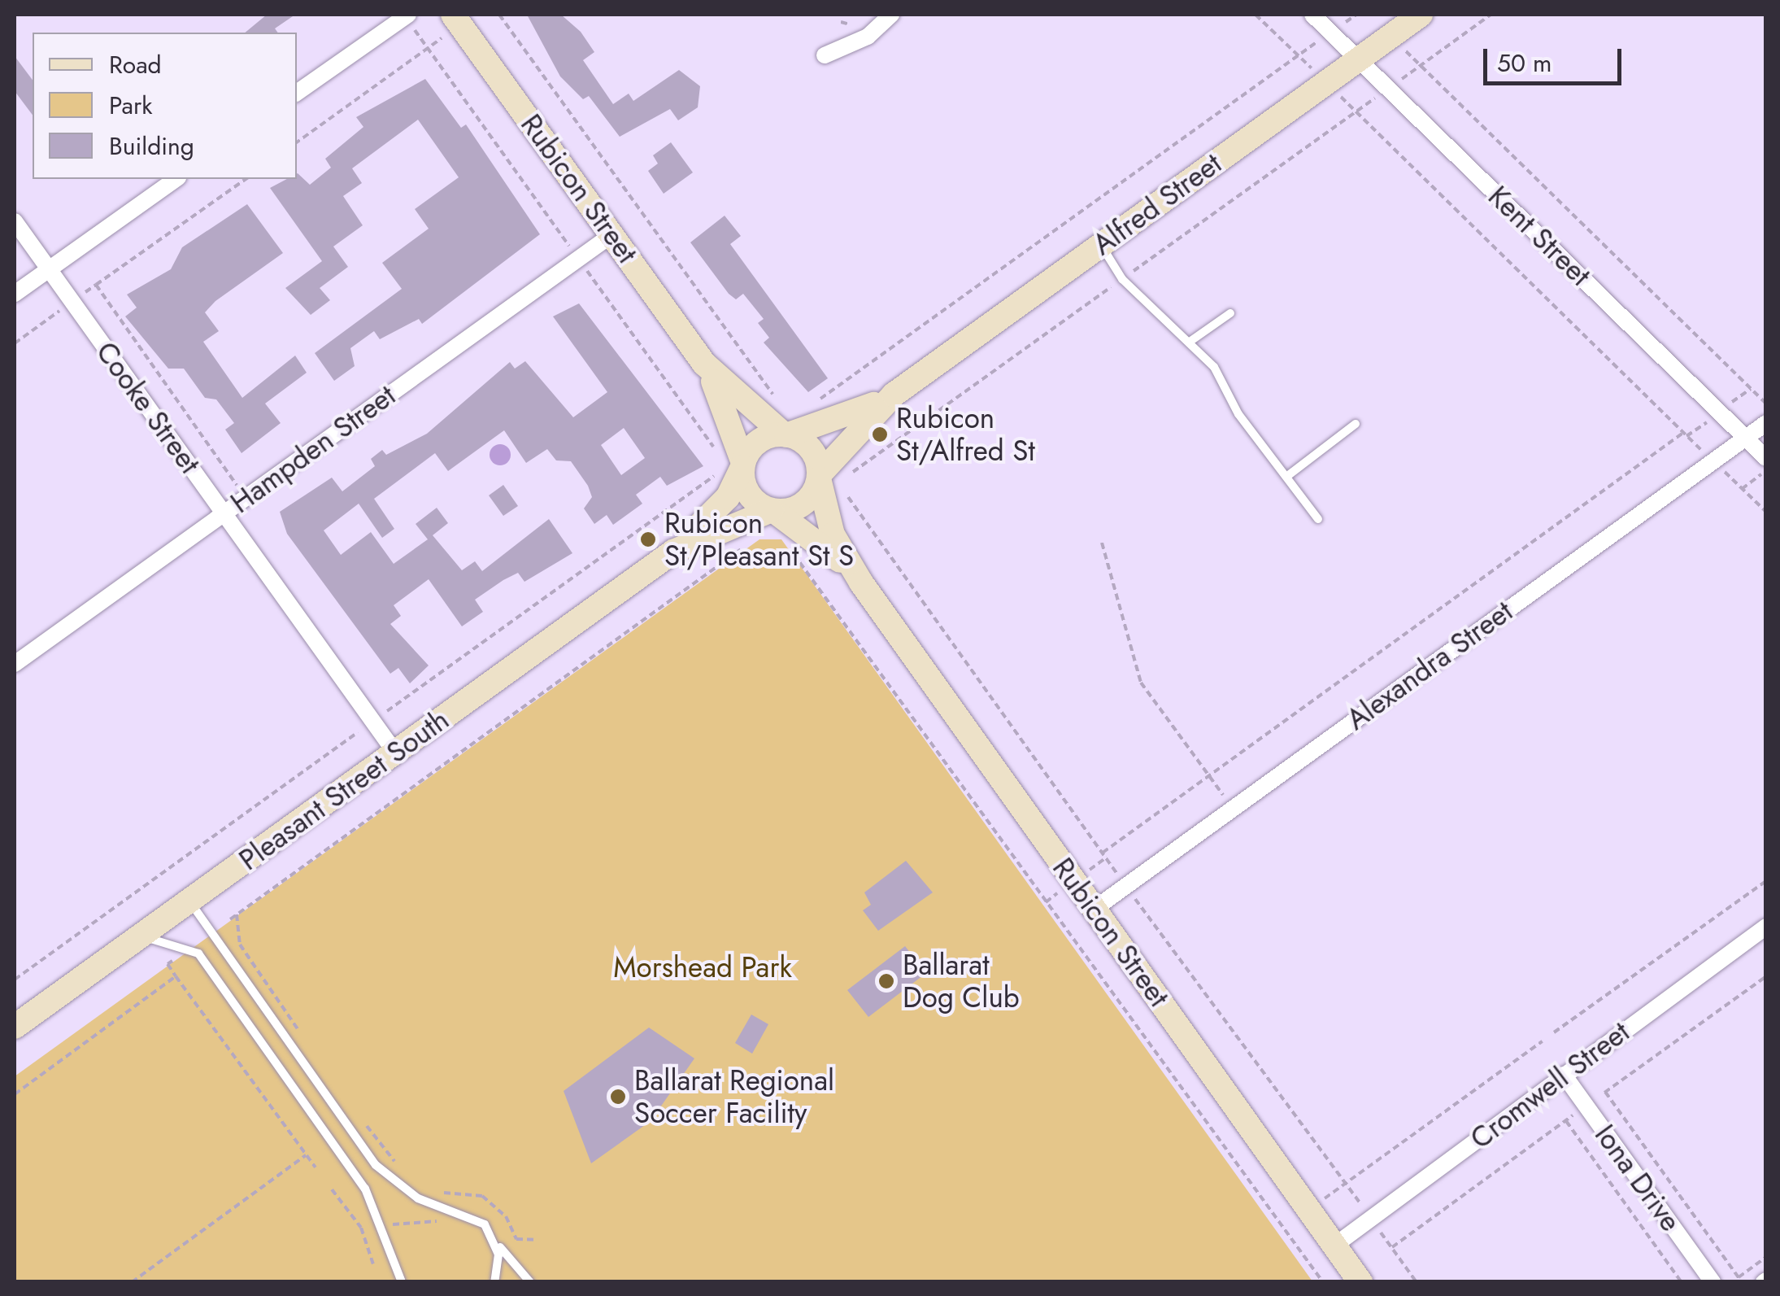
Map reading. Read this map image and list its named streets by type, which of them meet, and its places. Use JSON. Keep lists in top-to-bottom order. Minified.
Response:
{"streets":{"street":["Rubicon Street","Alfred Street","Kent Street","Cooke Street","Hampden Street","Alexandra Street","Pleasant Street South","Cromwell Street","Iona Drive"]},"crossings":[["Rubicon Street","Alfred Street"],["Rubicon Street","Hampden Street"],["Rubicon Street","Alexandra Street"],["Rubicon Street","Pleasant Street South"],["Rubicon Street","Cromwell Street"],["Alfred Street","Kent Street"],["Alfred Street","Pleasant Street South"],["Kent Street","Alexandra Street"],["Cooke Street","Hampden Street"],["Cooke Street","Pleasant Street South"],["Cromwell Street","Iona Drive"]],"parks":["Morshead Park"],"places":["Rubicon St/Alfred St","Rubicon St/Pleasant St S","Ballarat Dog Club","Ballarat Regional Soccer Facility"],"legend":["Road","Park","Building"],"scale_bar":"50 m"}
